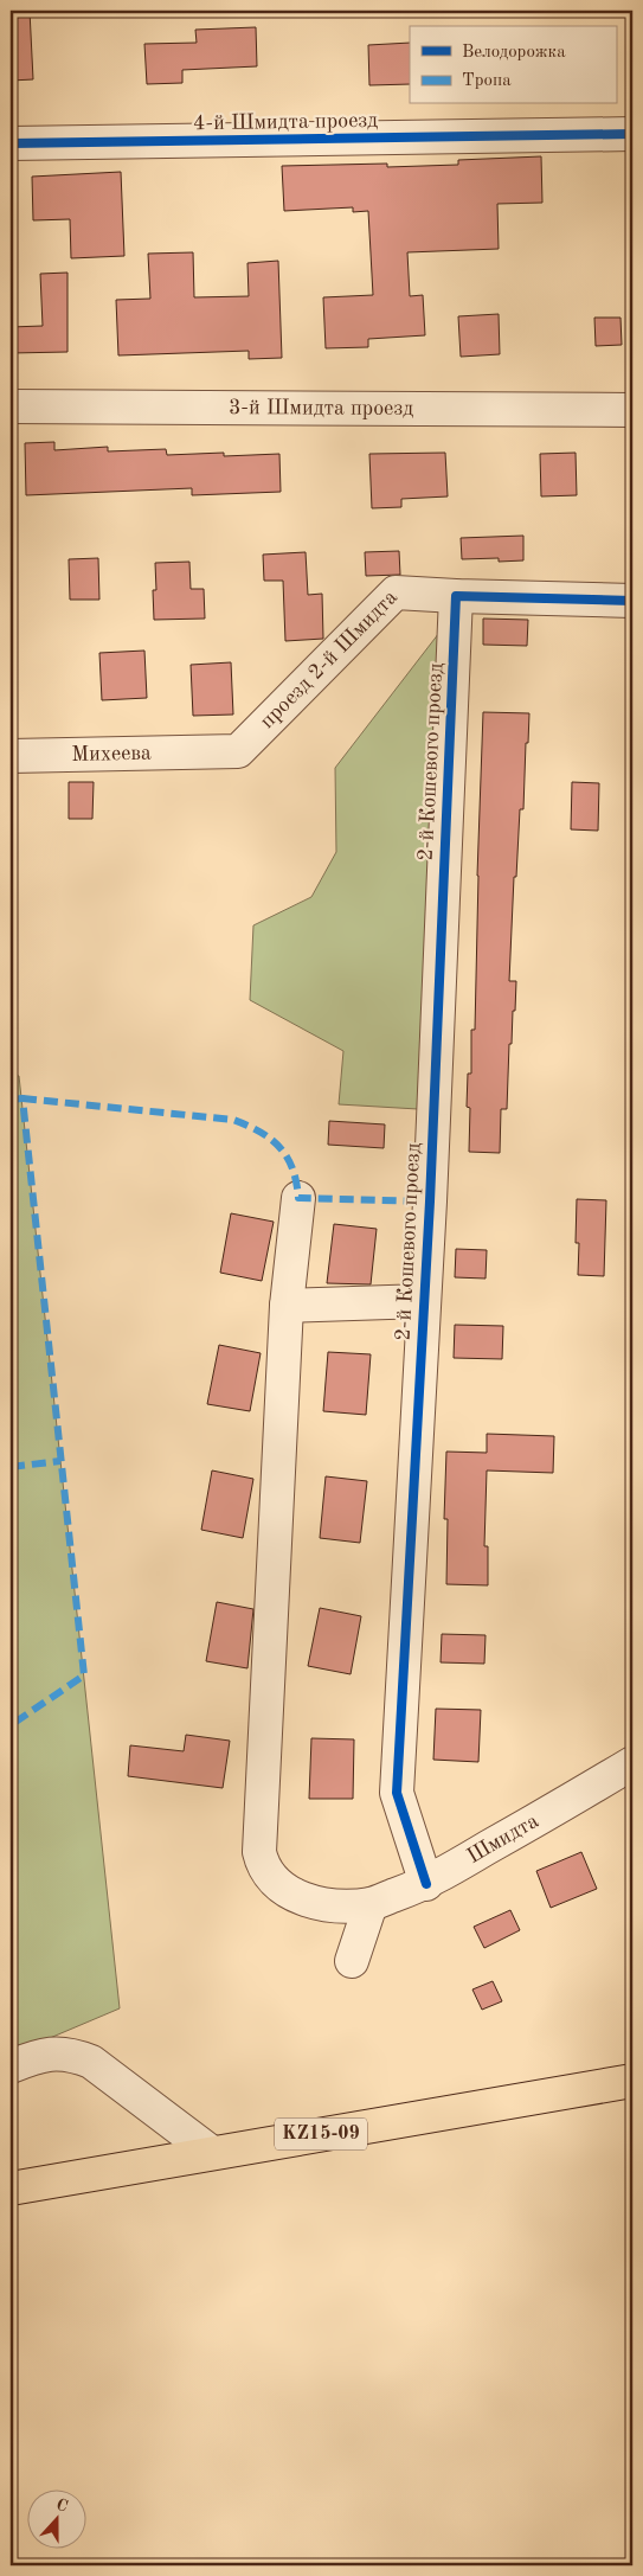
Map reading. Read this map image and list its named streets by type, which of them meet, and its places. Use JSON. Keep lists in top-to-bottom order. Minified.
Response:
{"streets":{"highway":["KZ15-09"],"street":["4-й Шмидта проезд","3-й Шмидта проезд","проезд 2-й Шмидта","Михеева","2-й Кошевого проезд","Шмидта"]},"crossings":[["проезд 2-й Шмидта","Михеева"],["проезд 2-й Шмидта","2-й Кошевого проезд"],["2-й Кошевого проезд","Шмидта"]],"legend":["Велодорожка","Тропа"],"north":"top"}
